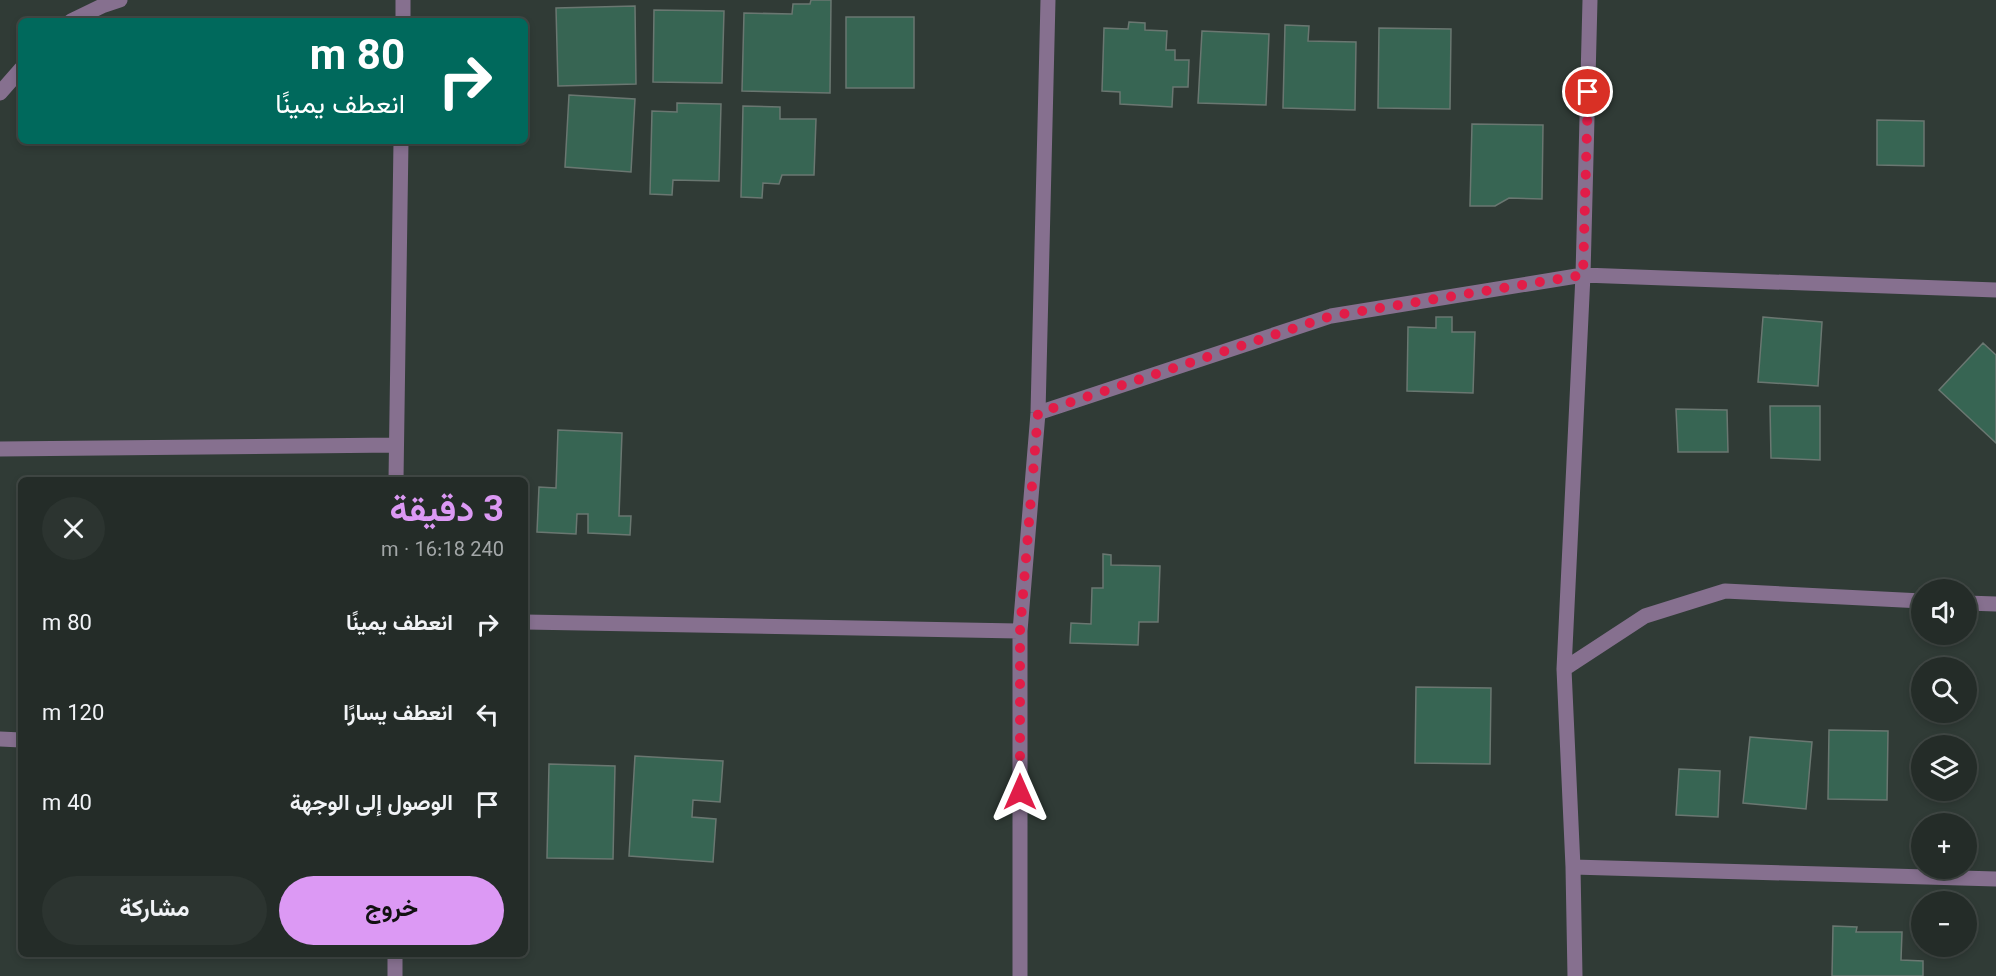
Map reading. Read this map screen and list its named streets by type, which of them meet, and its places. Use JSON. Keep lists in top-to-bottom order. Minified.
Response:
{"page":{"turn":["80 m","انعطف يمينًا"],"heading":["3 دقيقة","240 m · 16:18"],"map_buttons":["+","−"],"list":[{"name":"انعطف يمينًا","value":"80 m"},{"name":"انعطف يسارًا","value":"120 m"},{"name":"الوصول إلى الوجهة","value":"40 m"}],"buttons":["خروج","مشاركة"]}}
